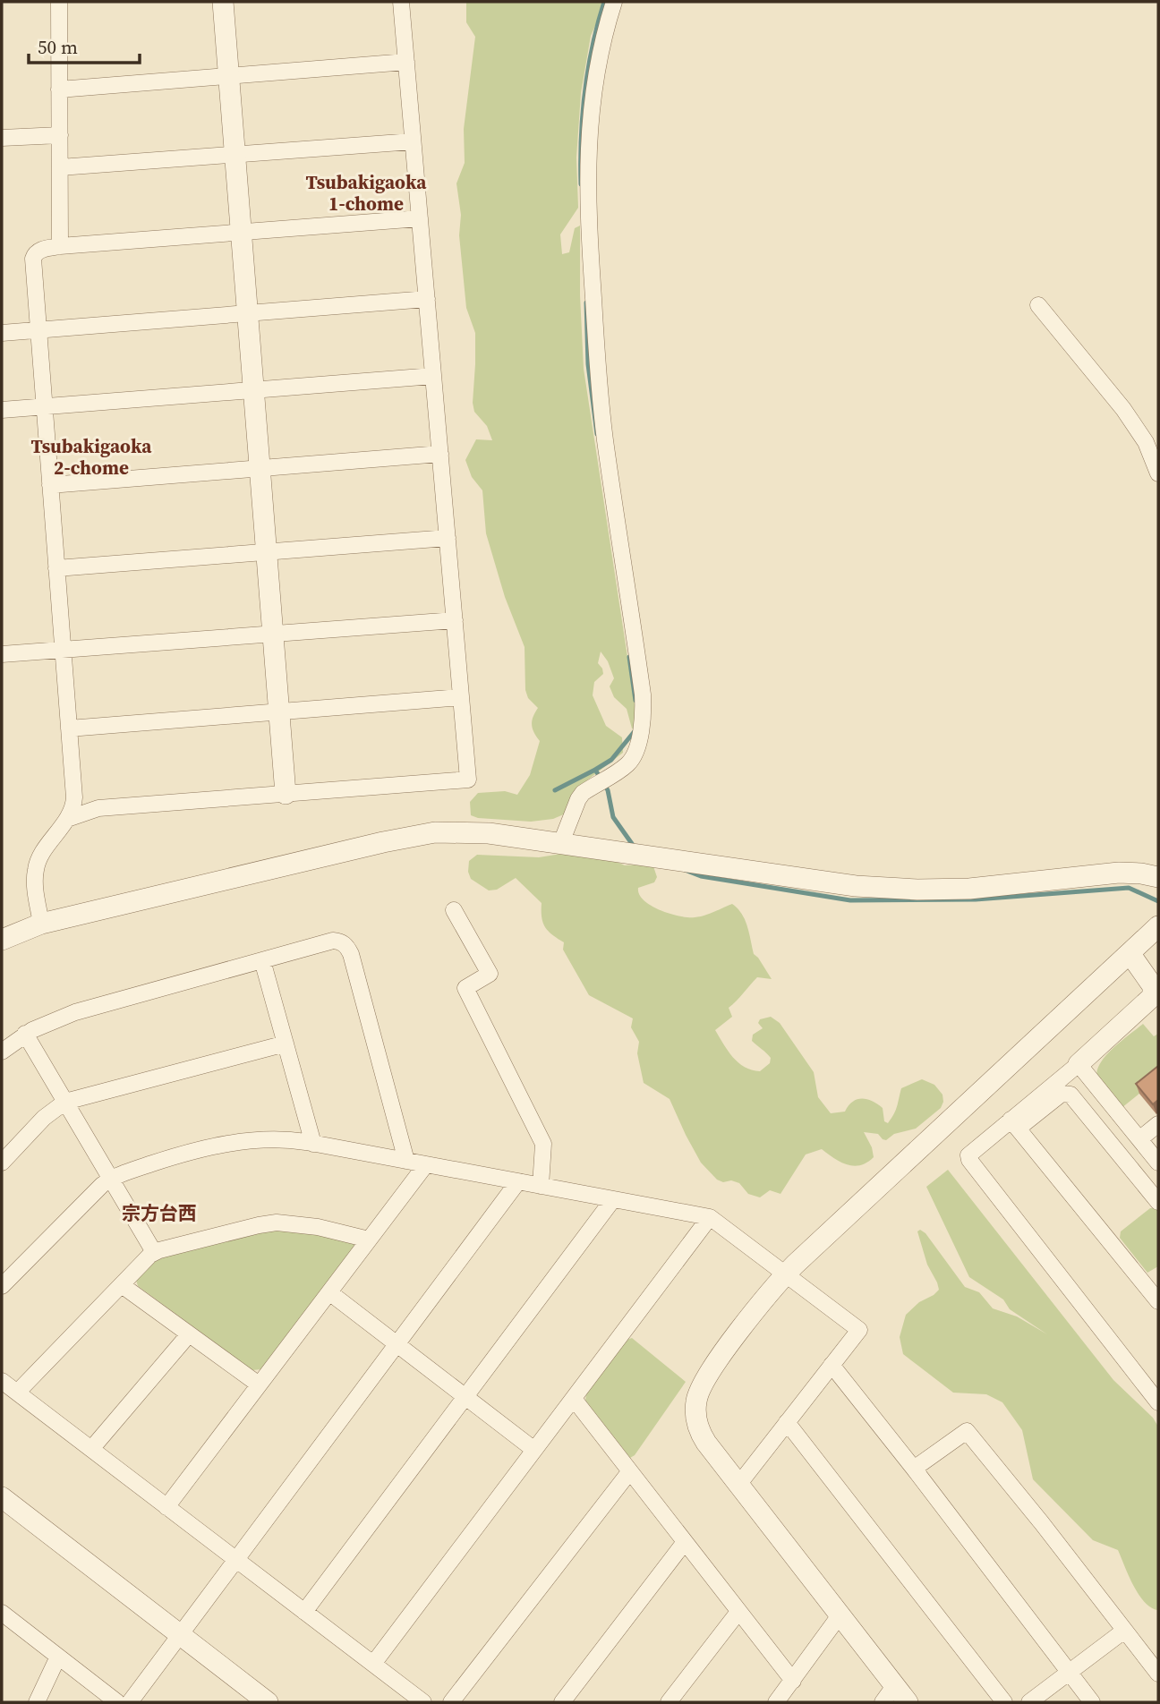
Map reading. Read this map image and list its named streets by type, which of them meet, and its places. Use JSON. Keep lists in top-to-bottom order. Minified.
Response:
{"districts":["Tsubakigaoka 1-chome","Tsubakigaoka 2-chome","宗方台西"],"scale_bar":"50 m"}
